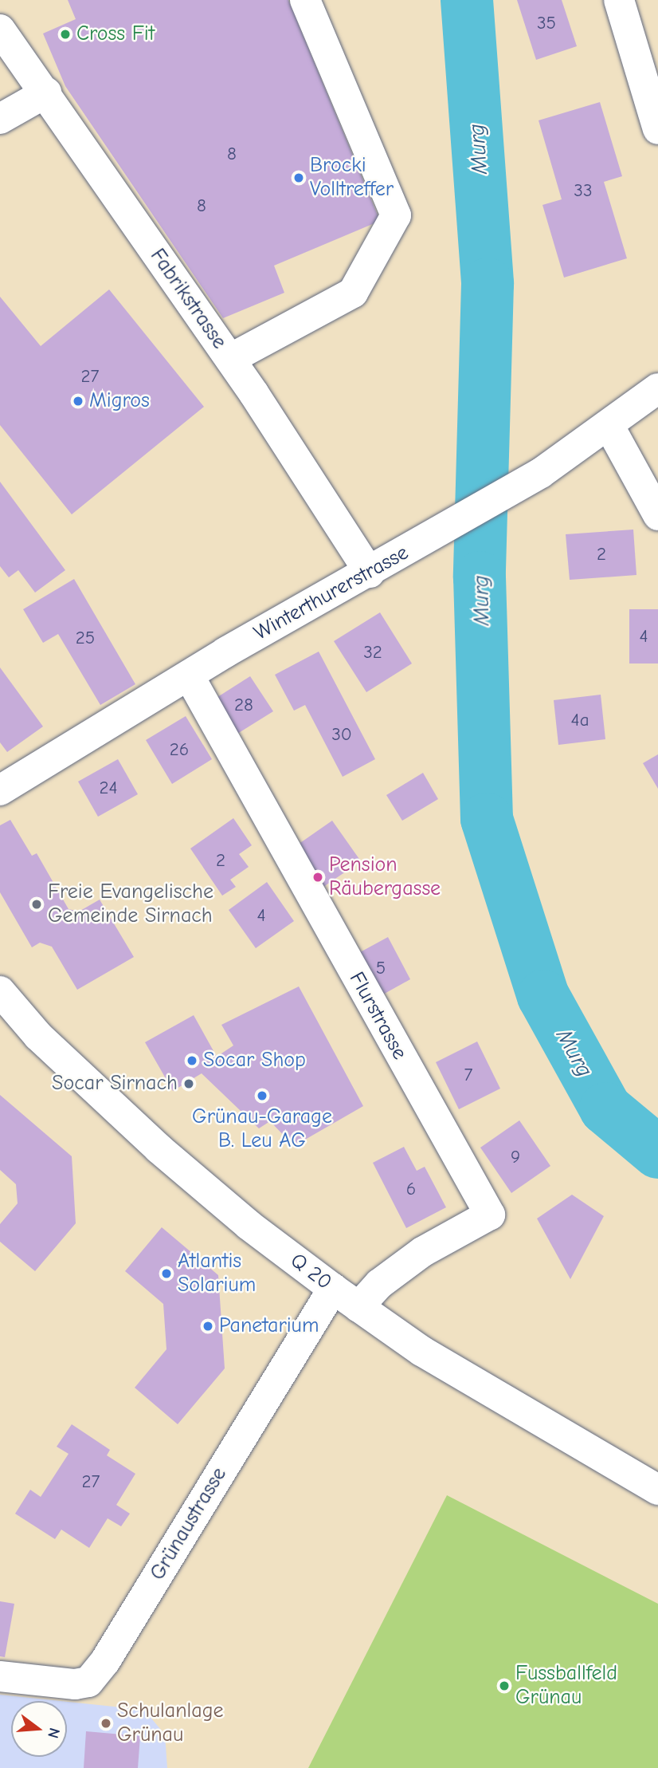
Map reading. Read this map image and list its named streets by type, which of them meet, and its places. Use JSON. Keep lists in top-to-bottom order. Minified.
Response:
{"streets":{"street":["Fabrikstrasse","Winterthurerstrasse","Flurstrasse","Q 20","Grünaustrasse"]},"crossings":[["Fabrikstrasse","Winterthurerstrasse"],["Winterthurerstrasse","Flurstrasse"],["Flurstrasse","Q 20"],["Q 20","Grünaustrasse"]],"water":["Murg"],"places":["Cross Fit","Brocki Volltreffer","Migros","Pension Räubergasse","Freie Evangelische Gemeinde Sirnach","Socar Shop","Socar Sirnach","Grünau-Garage B. Leu AG","Atlantis Solarium","Panetarium","Fussballfeld Grünau","Schulanlage Grünau"],"house_numbers":["35","8","33","8","27","2","4","25","32","28","4a","30","26","24","2","4","5","7","9","6","27"],"north":"right"}
